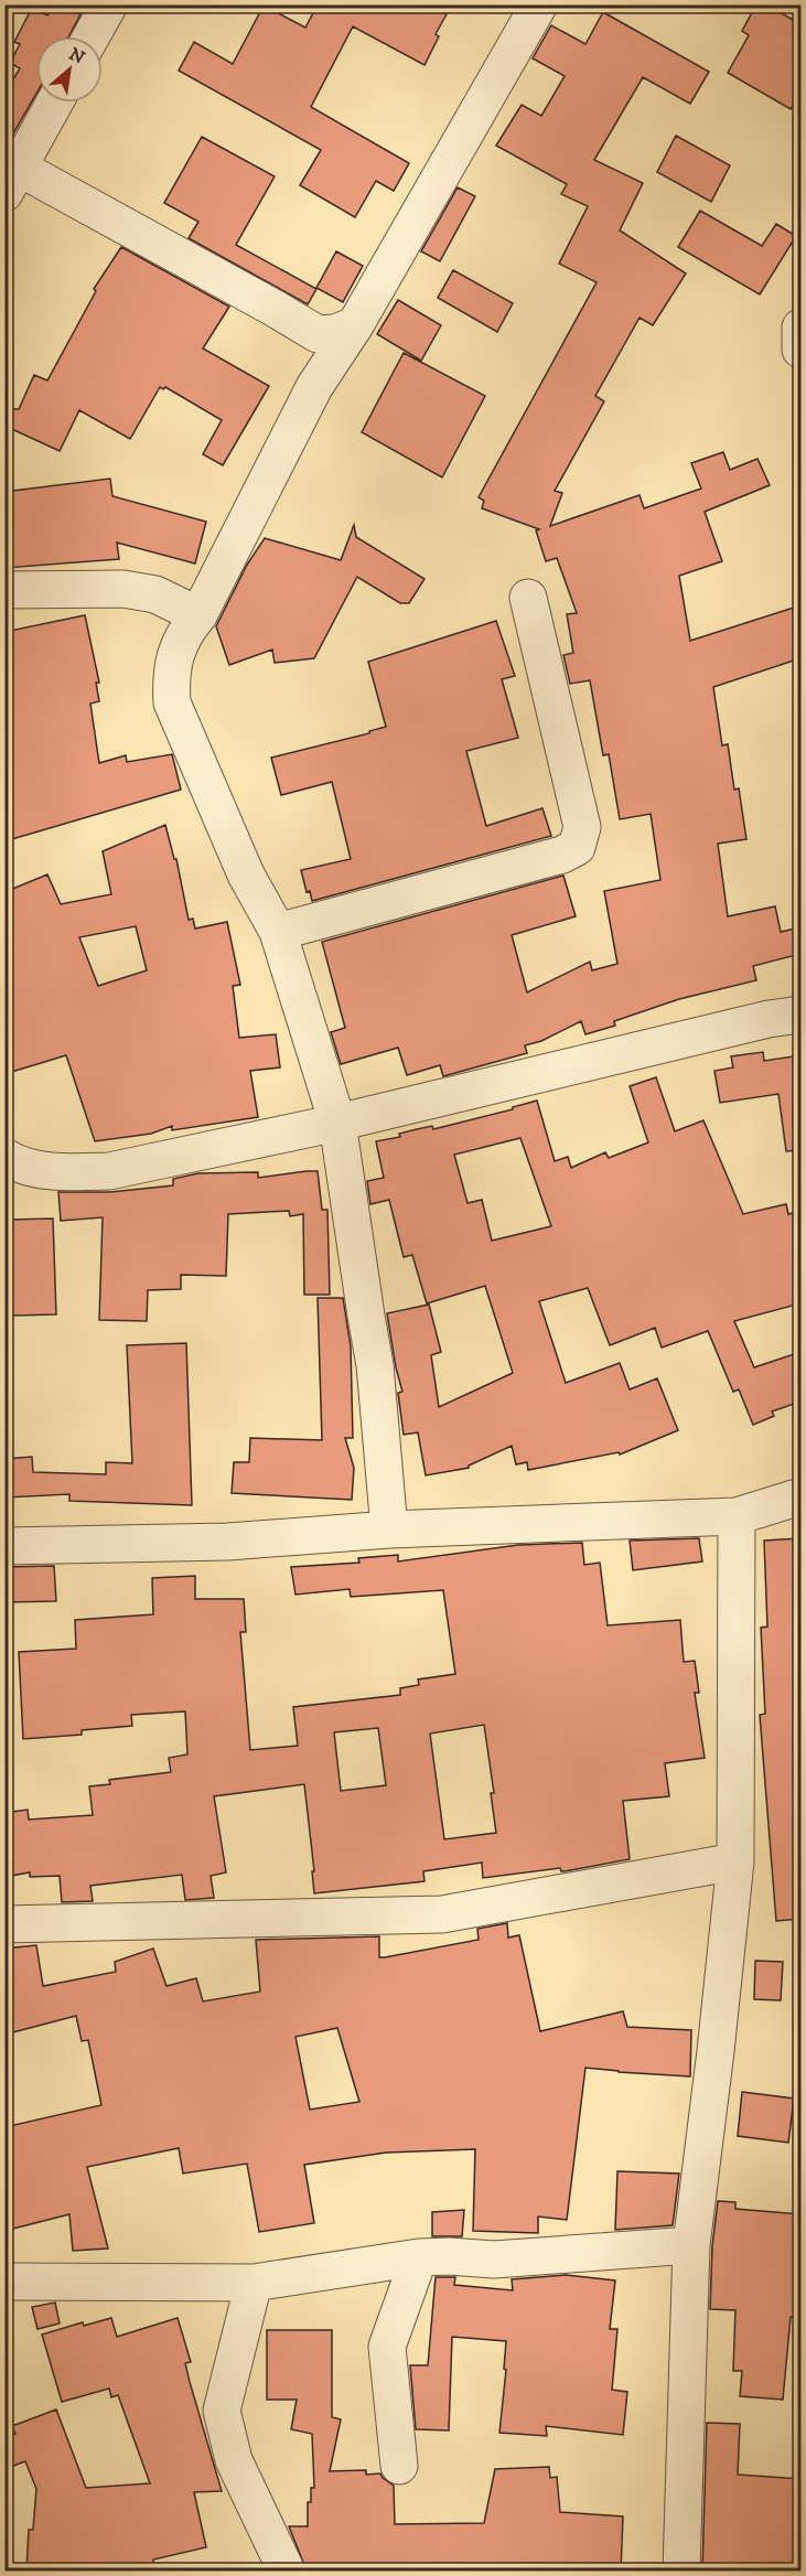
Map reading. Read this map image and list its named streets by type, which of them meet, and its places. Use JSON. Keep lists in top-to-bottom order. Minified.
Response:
{"north":"top right"}
